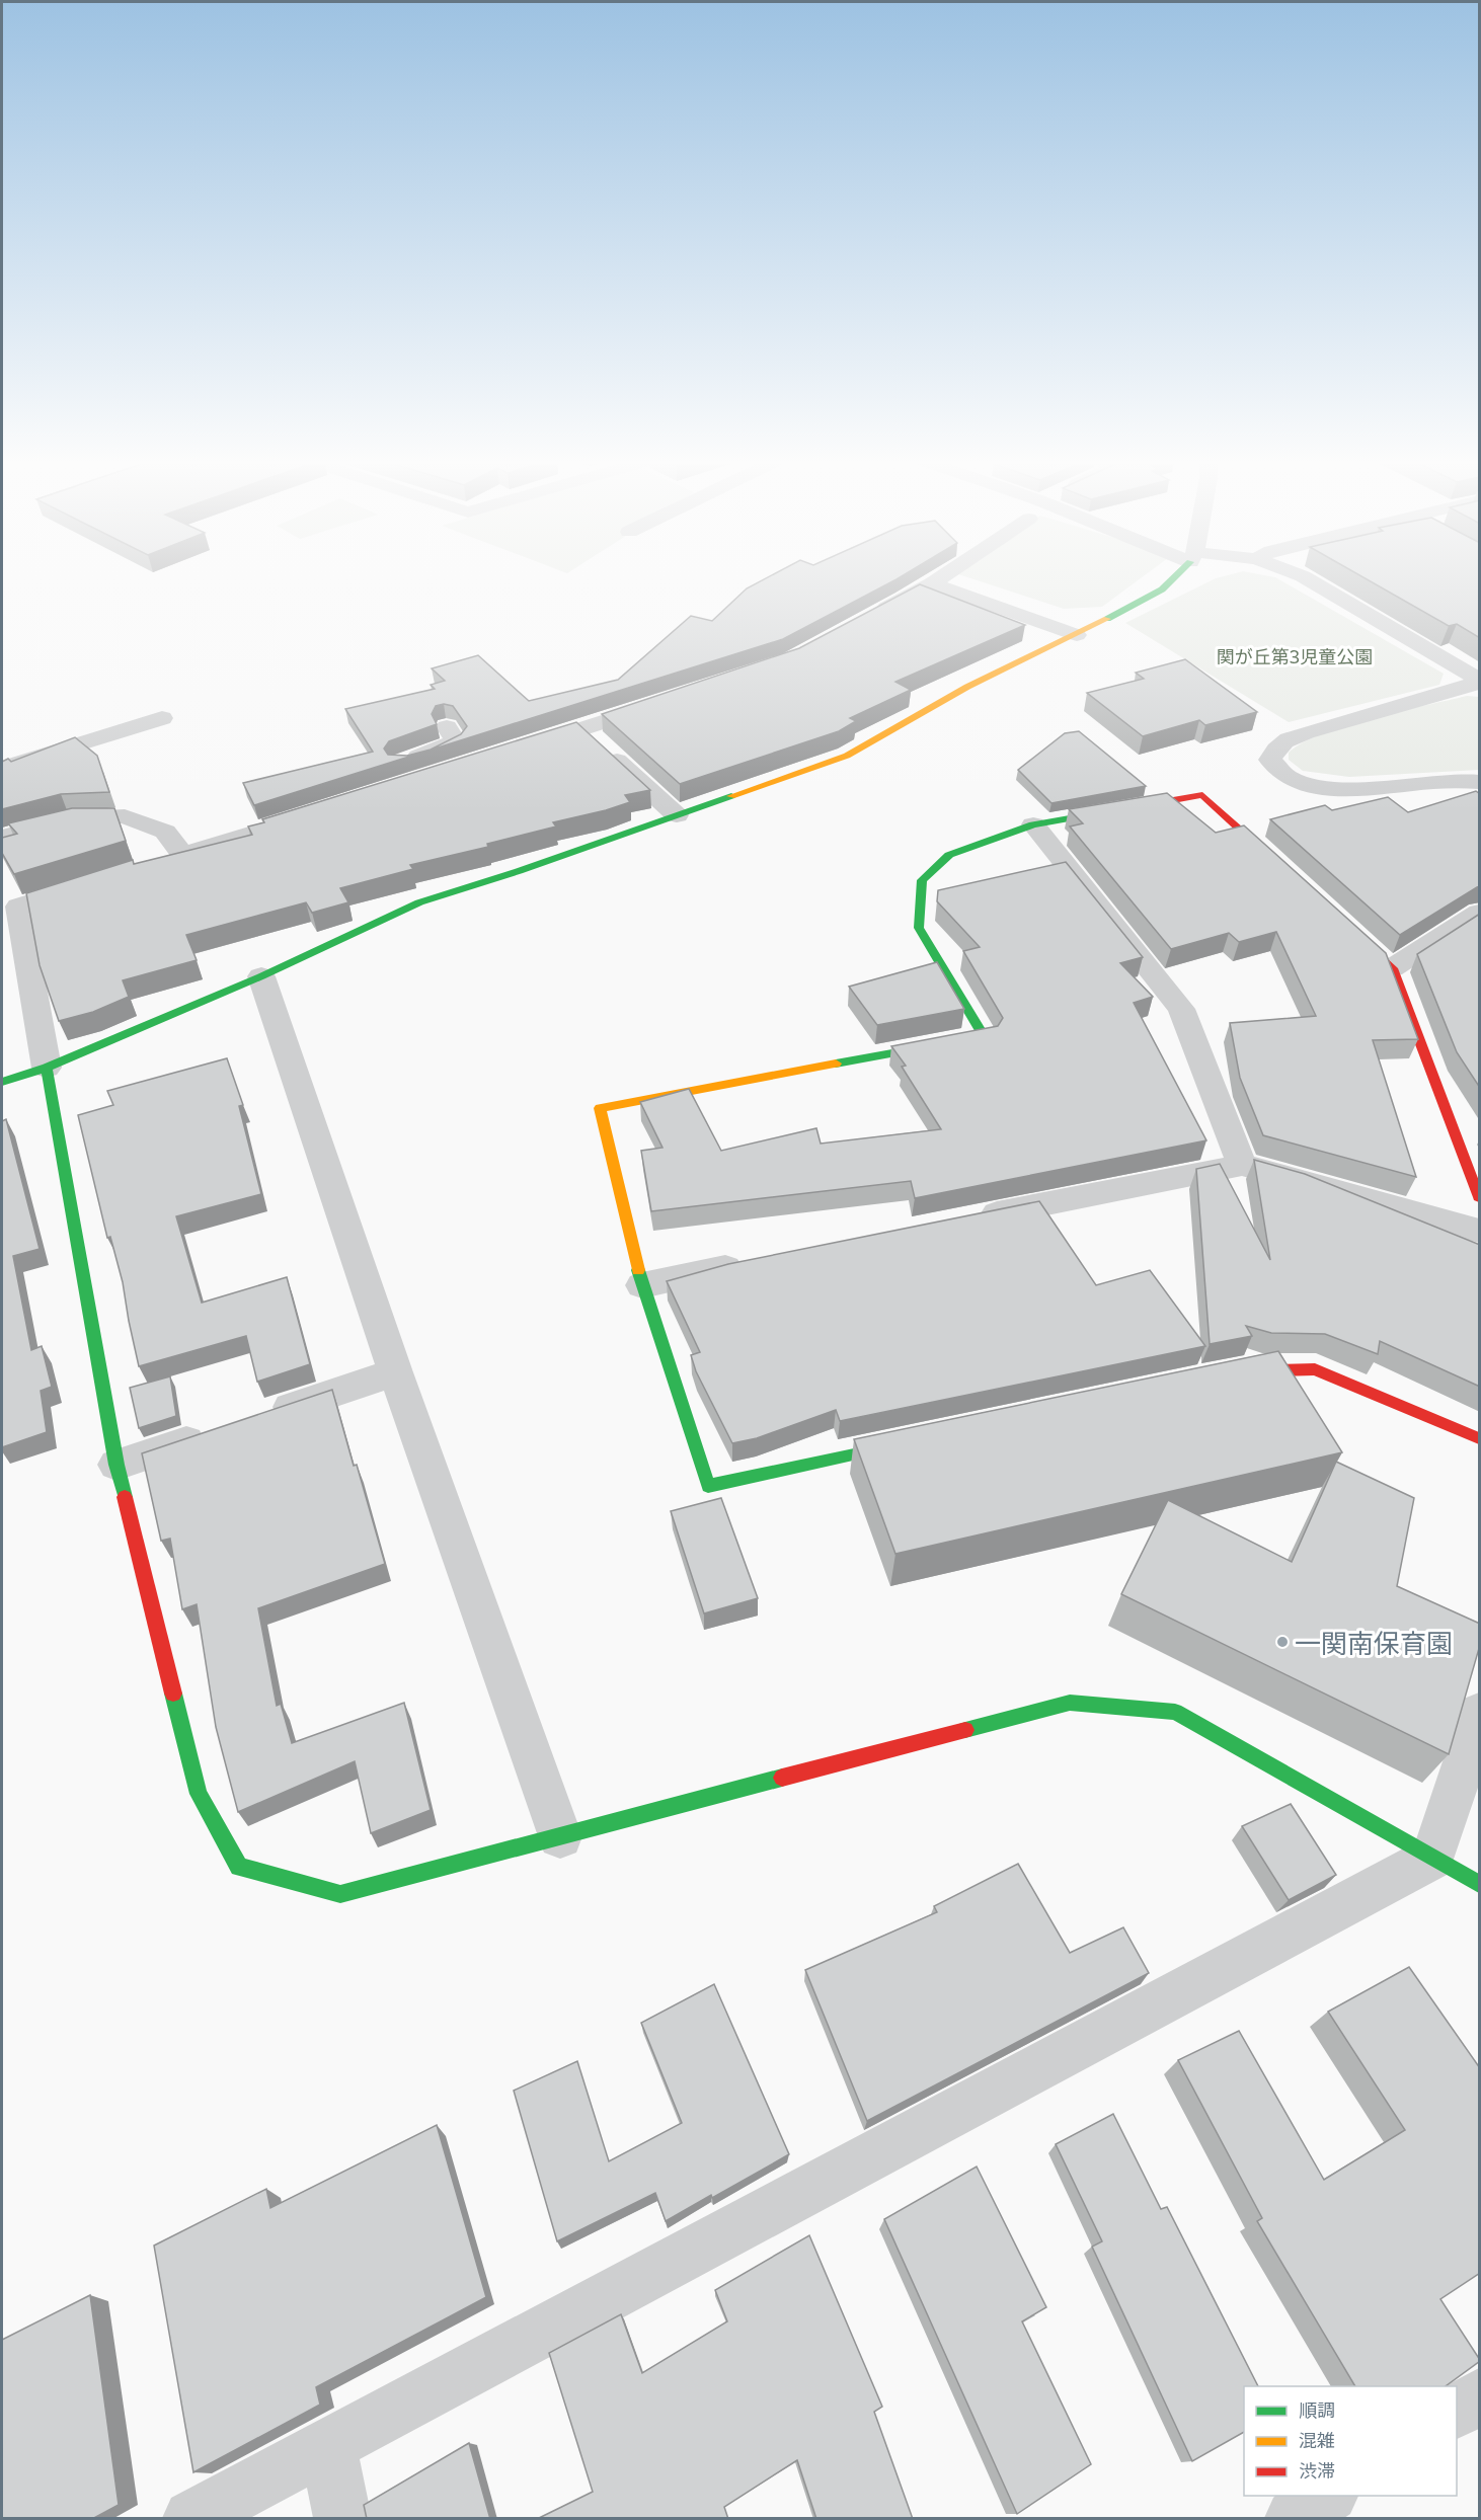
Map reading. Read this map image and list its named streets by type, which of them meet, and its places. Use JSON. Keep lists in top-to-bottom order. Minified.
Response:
{"parks":["関が丘第3児童公園"],"places":["一関南保育園"],"legend":["順調","混雑","渋滞"]}
